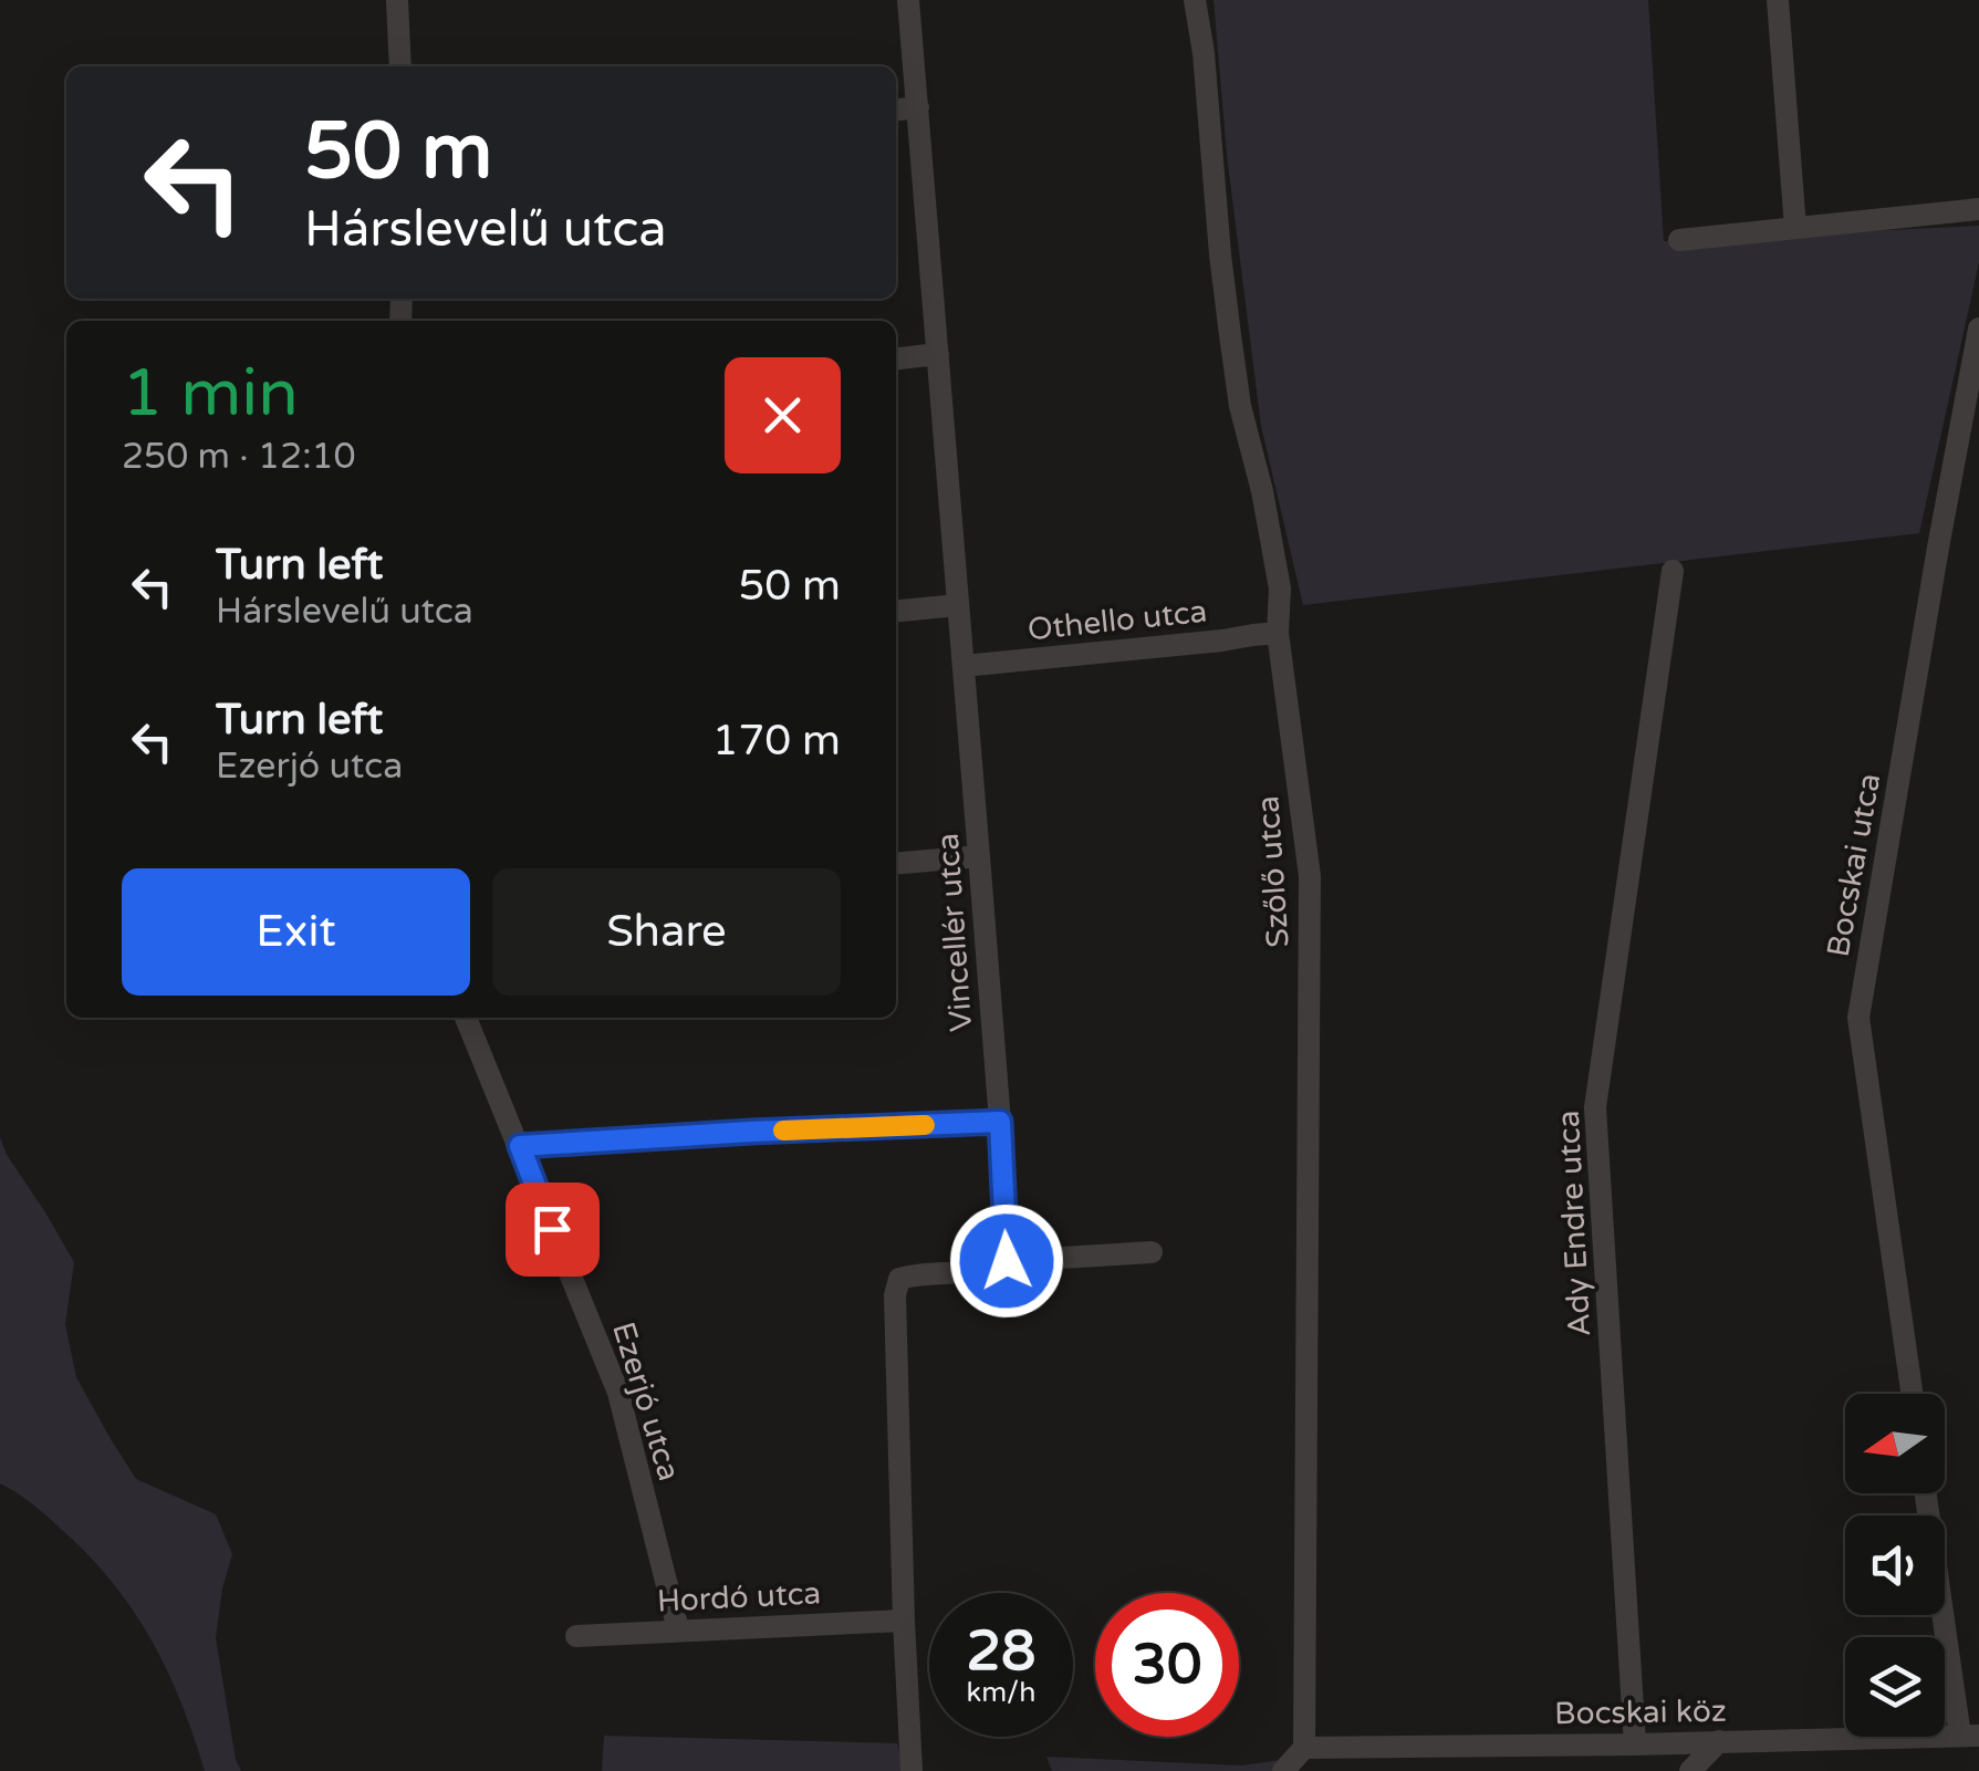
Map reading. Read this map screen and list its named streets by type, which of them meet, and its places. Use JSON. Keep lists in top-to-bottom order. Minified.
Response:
{"streets":{"street":["Othello utca","Bocskai utca","Szőlő utca","Vincellér utca","Ady Endre utca","Ezerjó utca","Hordó utca","Bocskai köz"]},"crossings":[["Othello utca","Szőlő utca"],["Othello utca","Vincellér utca"],["Szőlő utca","Bocskai köz"],["Ady Endre utca","Bocskai köz"],["Ezerjó utca","Hordó utca"]],"north":"left","page":{"turn":["50 m","Hárslevelű utca"],"heading":["1 min","250 m · 12:10"],"list":[{"name":"Turn left","note":"Hárslevelű utca","value":"50 m"},{"name":"Turn left","note":"Ezerjó utca","value":"170 m"}],"buttons":["Exit","Share"],"speed":"28 km/h","limit":"30"}}
